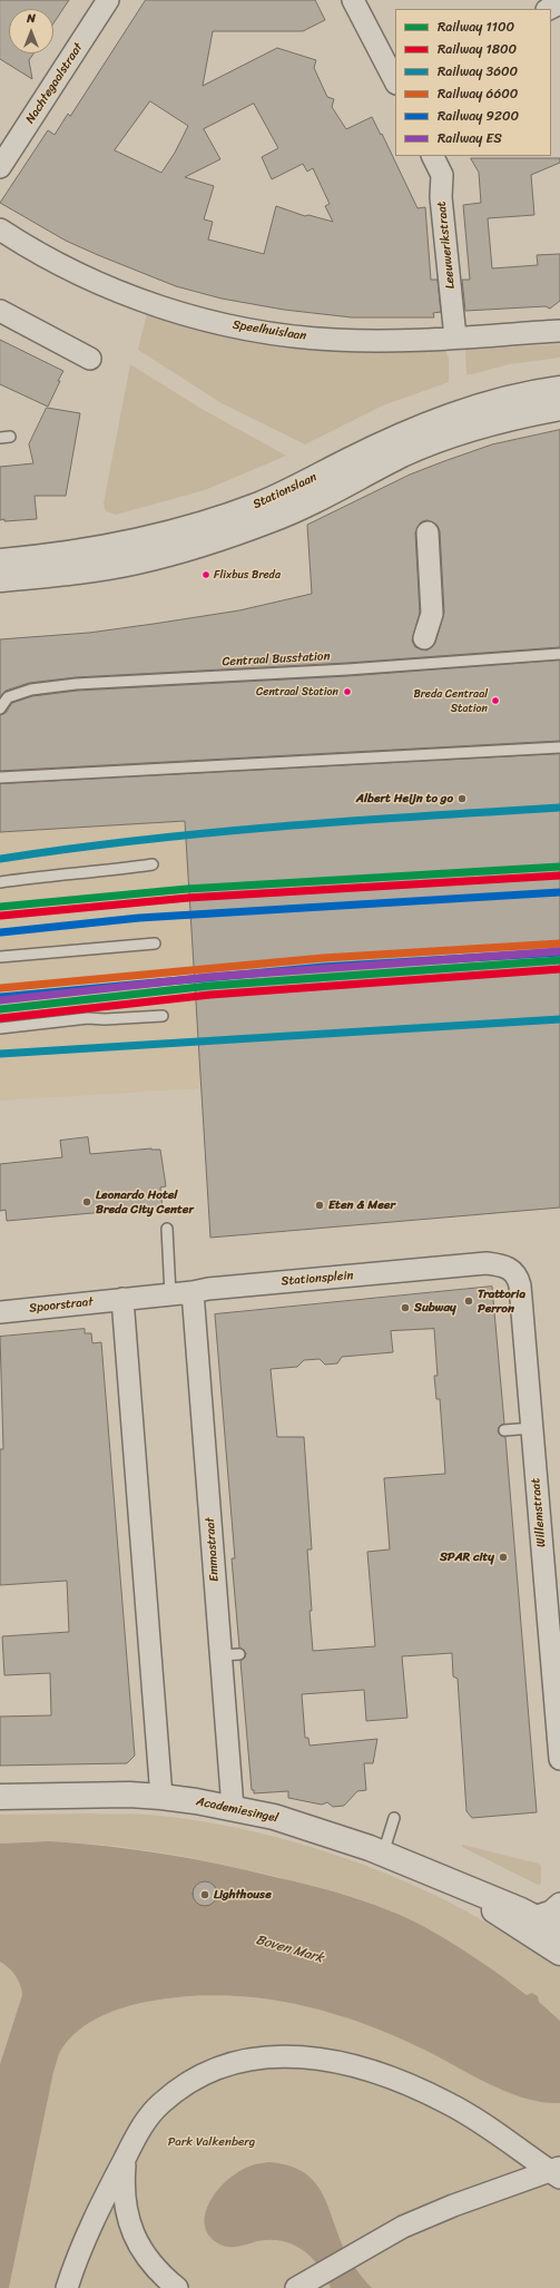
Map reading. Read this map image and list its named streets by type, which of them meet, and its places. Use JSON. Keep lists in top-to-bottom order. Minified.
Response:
{"streets":{"main road":["Stationslaan","Academiesingel"],"street":["Nachtegaalstraat","Leeuwerikstraat","Speelhuislaan","Stationsplein","Spoorstraat","Willemstraat","Emmastraat"],"lane":["Centraal Busstation"]},"crossings":[["Leeuwerikstraat","Speelhuislaan"],["Stationsplein","Spoorstraat"],["Stationsplein","Willemstraat"],["Stationsplein","Emmastraat"],["Emmastraat","Academiesingel"]],"water":["Boven Mark"],"parks":["Park Valkenberg"],"places":["Flixbus Breda","Centraal Station","Breda Centraal Station","Albert Heijn to go","Leonardo Hotel Breda City Center","Eten & Meer","Trattoria Perron","Subway","SPAR city","Lighthouse"],"lines":["rail line 3600","rail line 1100","rail line 1800","rail line 9200","rail line 6600","rail line ES"],"legend":["Railway 1100","Railway 1800","Railway 3600","Railway 6600","Railway 9200","Railway ES"],"north":"top"}
